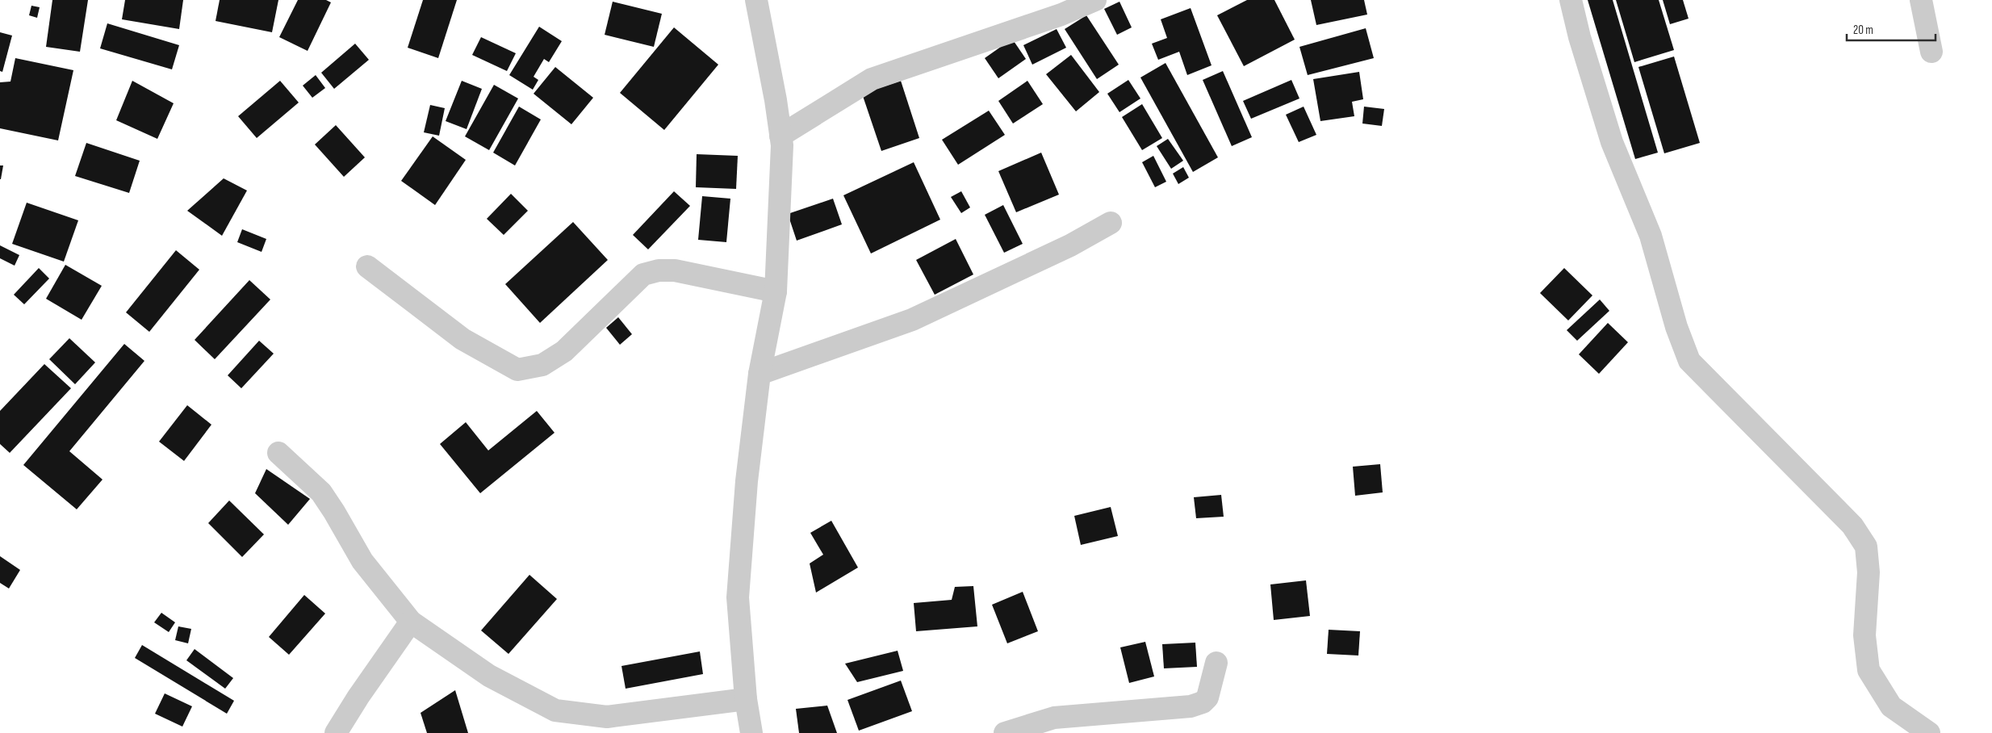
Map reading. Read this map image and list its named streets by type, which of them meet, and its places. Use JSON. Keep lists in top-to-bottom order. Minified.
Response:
{"scale_bar":"20 m"}
